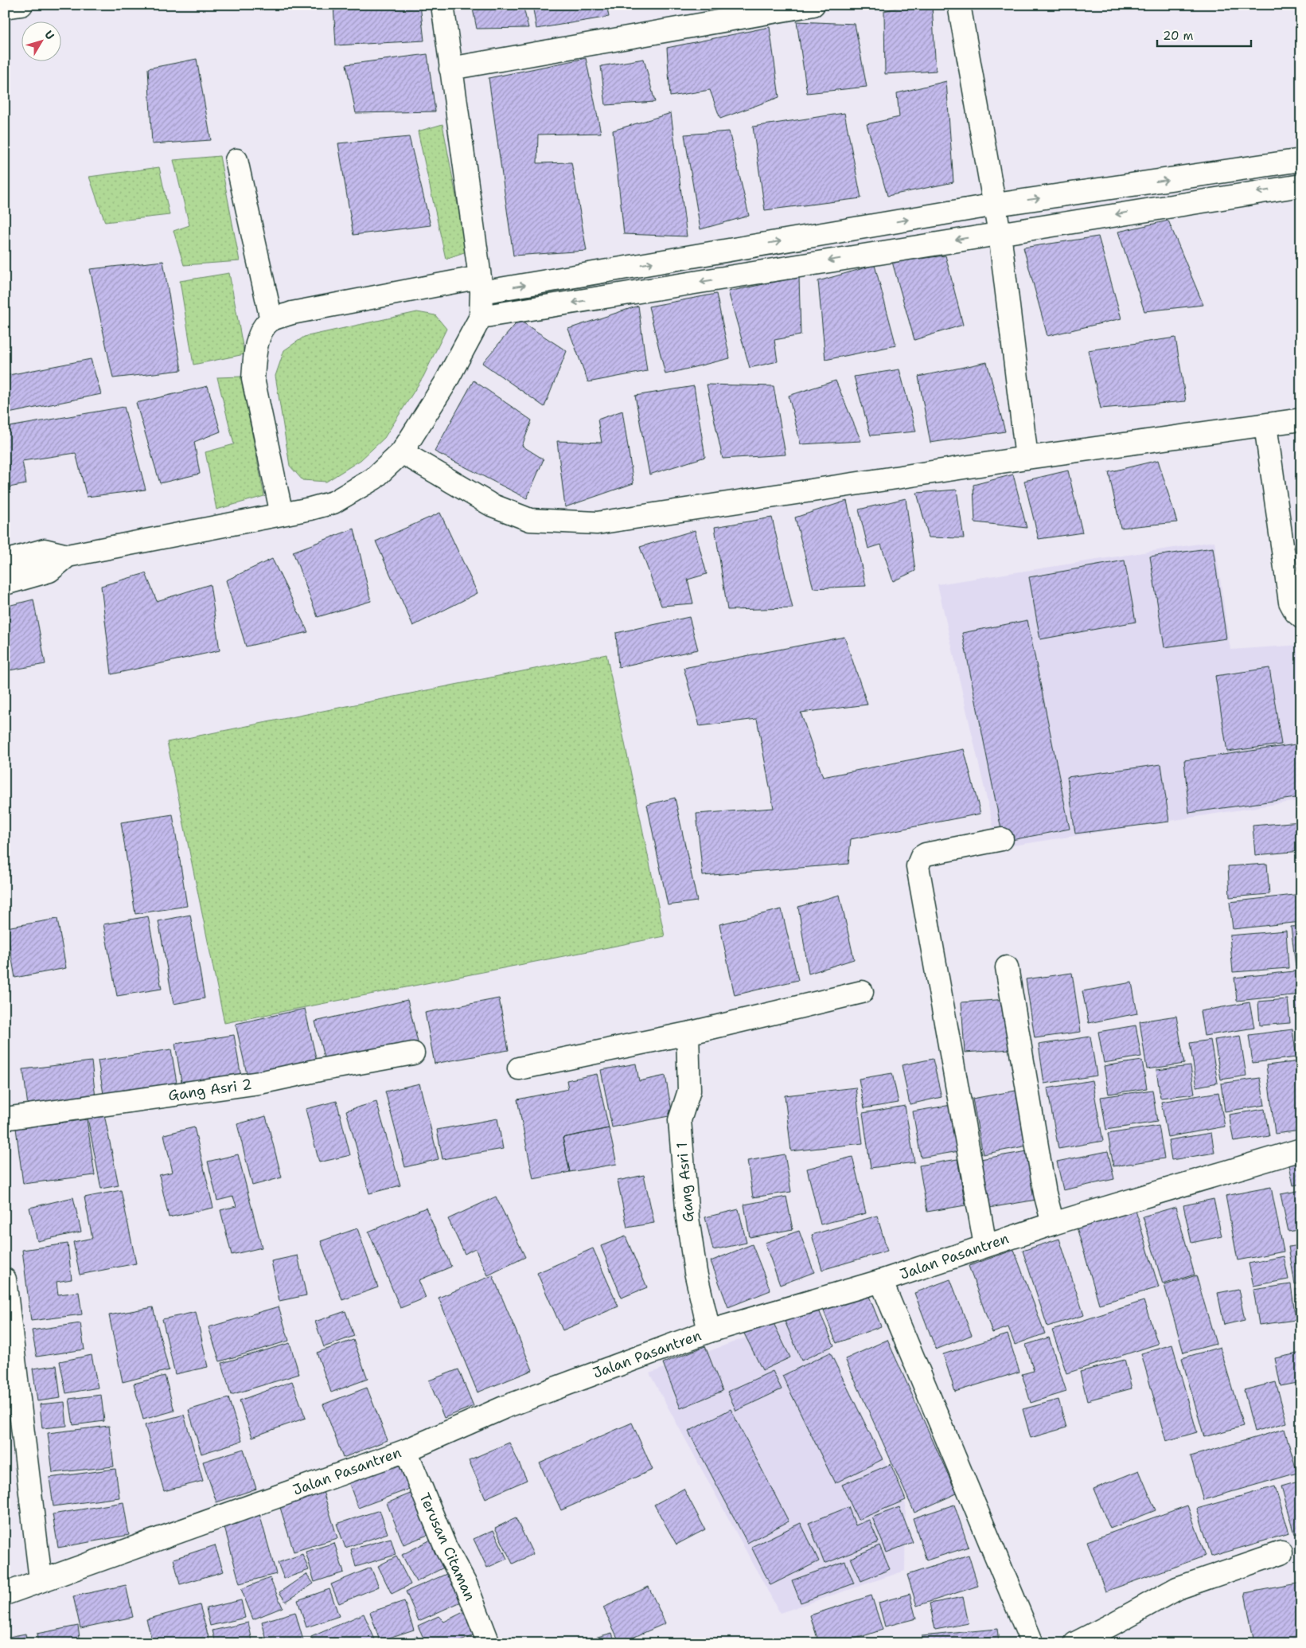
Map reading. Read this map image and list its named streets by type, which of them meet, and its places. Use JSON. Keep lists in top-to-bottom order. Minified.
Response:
{"streets":{"street":["Gang Asri 2","Gang Asri 1","Jalan Pasantren","Terusan Citaman"]},"crossings":[["Gang Asri 1","Jalan Pasantren"],["Jalan Pasantren","Terusan Citaman"]],"scale_bar":"20 m","north":"top right"}
